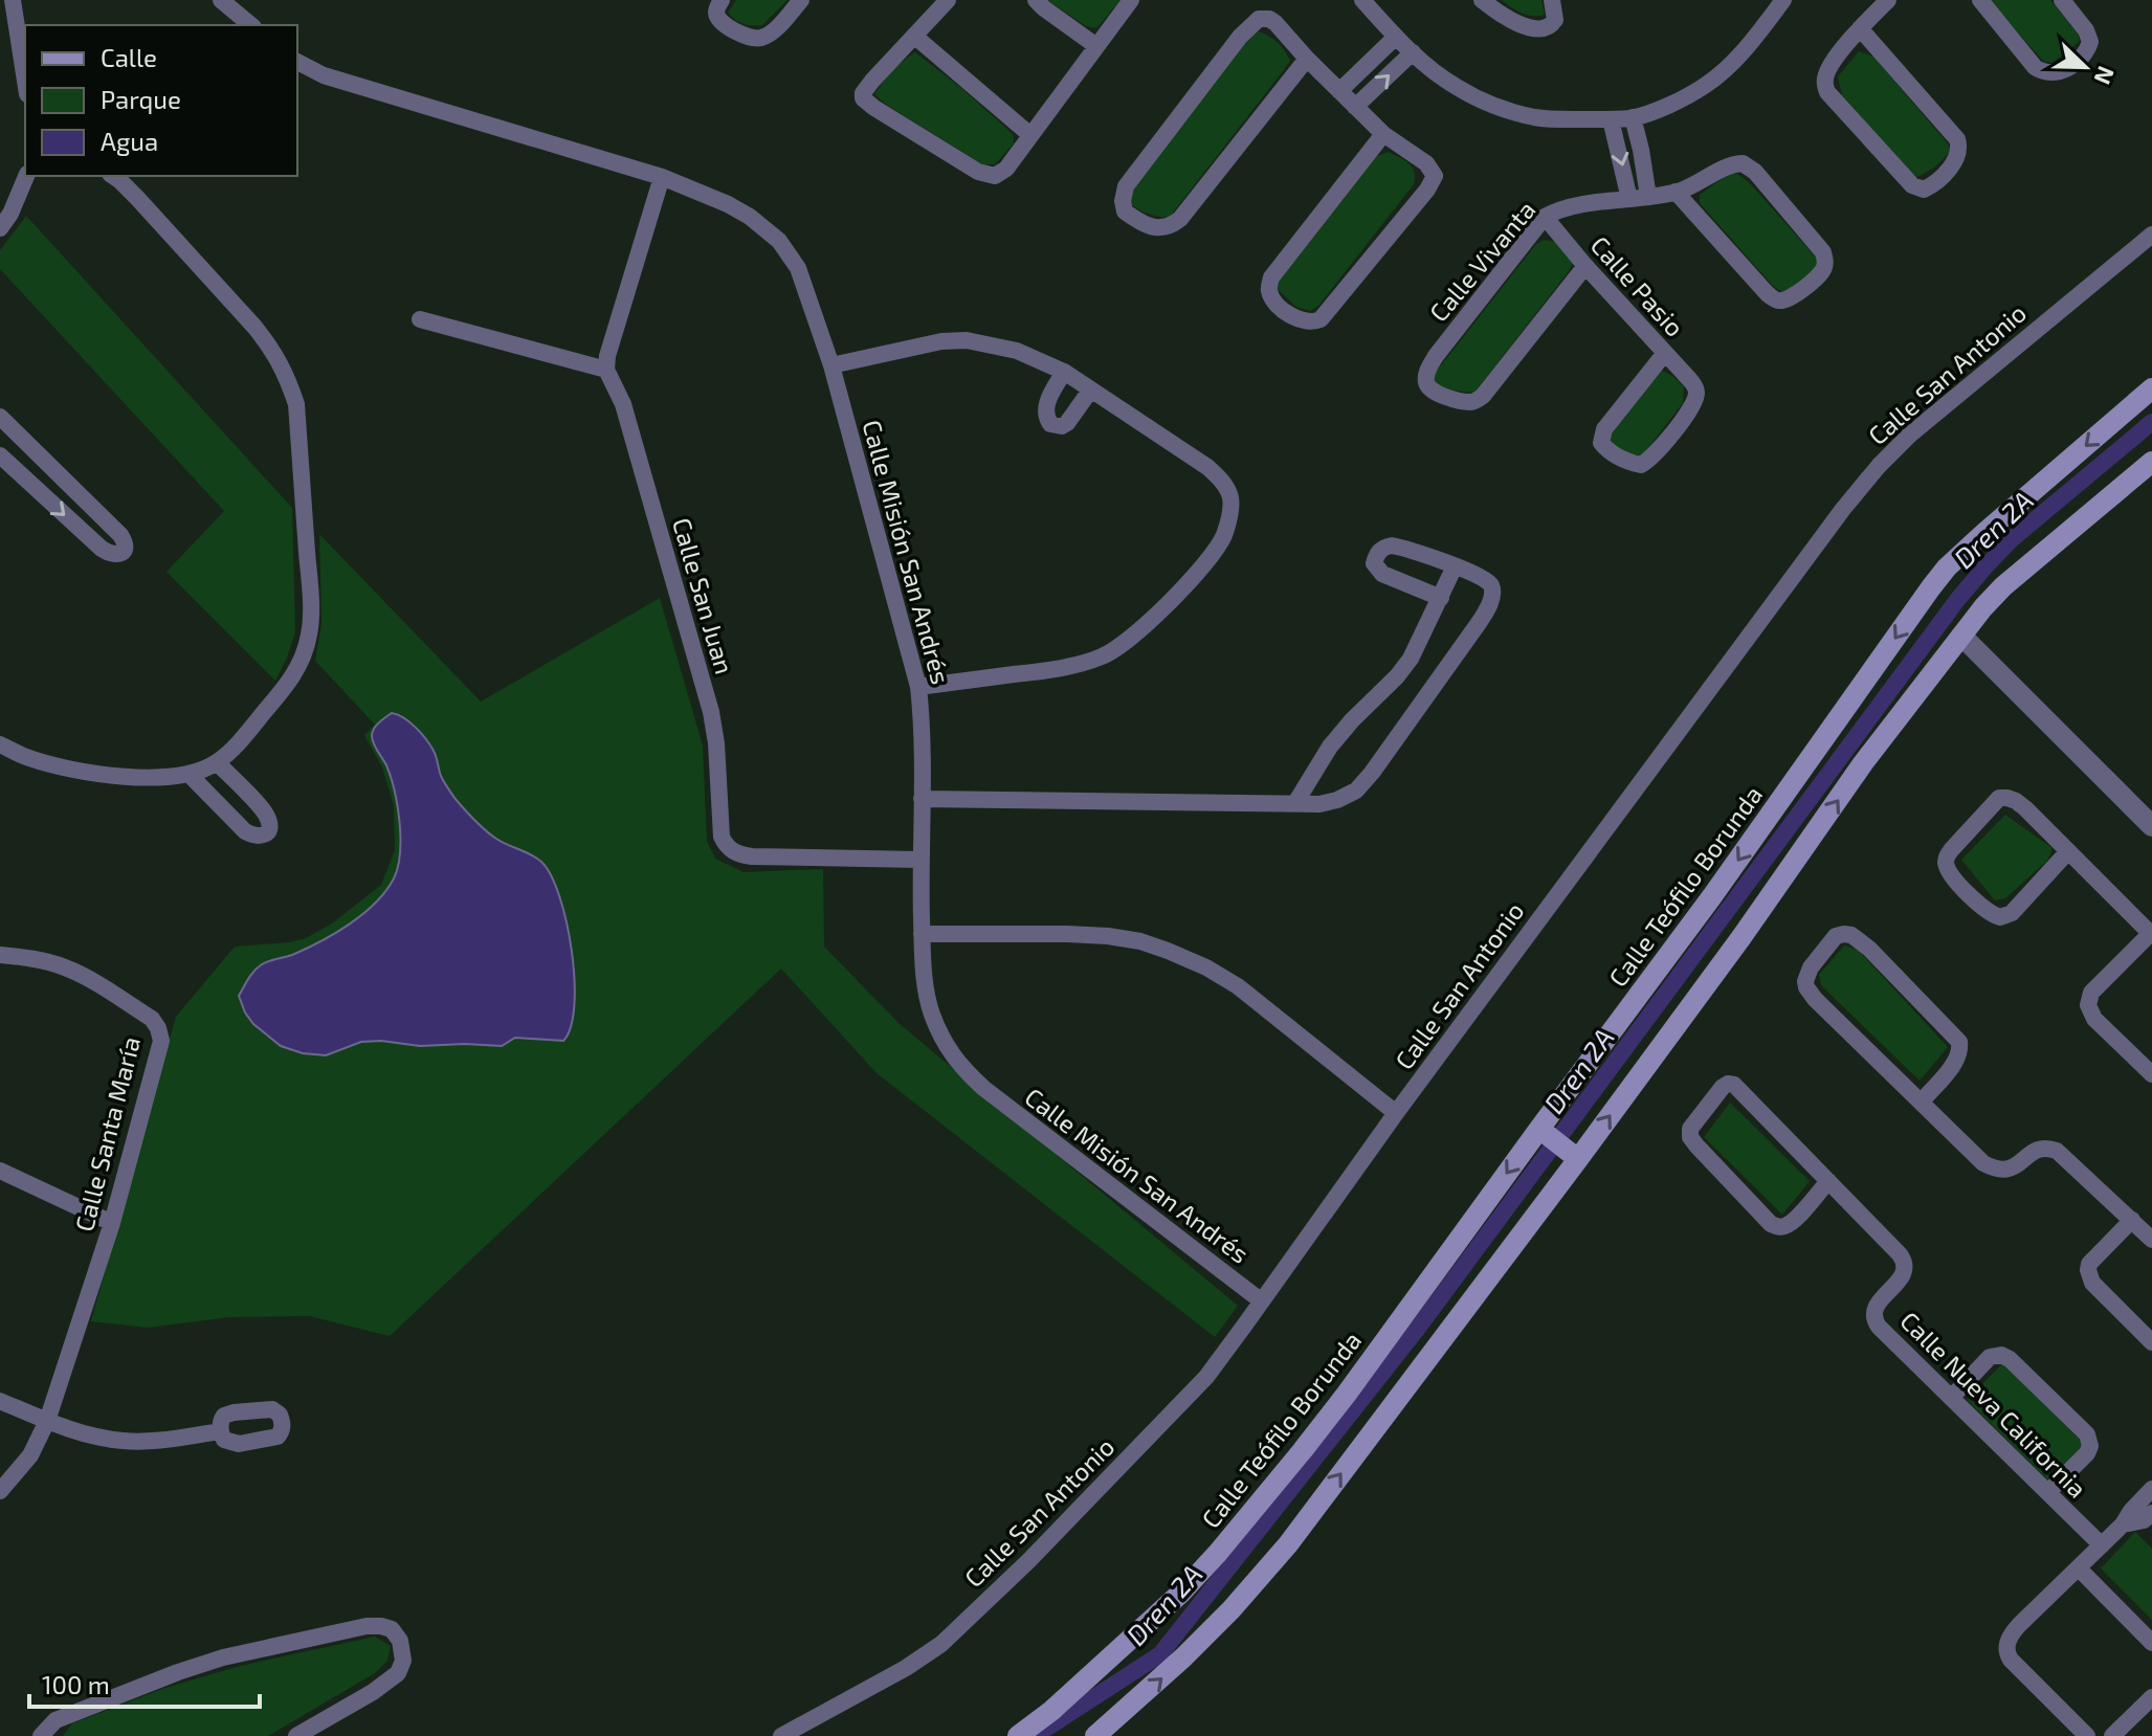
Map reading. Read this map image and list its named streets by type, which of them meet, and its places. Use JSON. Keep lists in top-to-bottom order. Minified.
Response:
{"streets":{"main road":["Calle Teófilo Borunda"],"street":["Calle Vivanta","Calle Pasio","Calle San Antonio","Calle Misión San Andrés","Calle San Juan","Calle Santa María","Calle Nueva California"]},"crossings":[["Calle Vivanta","Calle Pasio"],["Calle San Antonio","Calle Misión San Andrés"],["Calle Misión San Andrés","Calle San Juan"]],"water":["Dren 2A"],"legend":["Calle","Parque","Agua"],"scale_bar":"100 m","north":"bottom right"}
